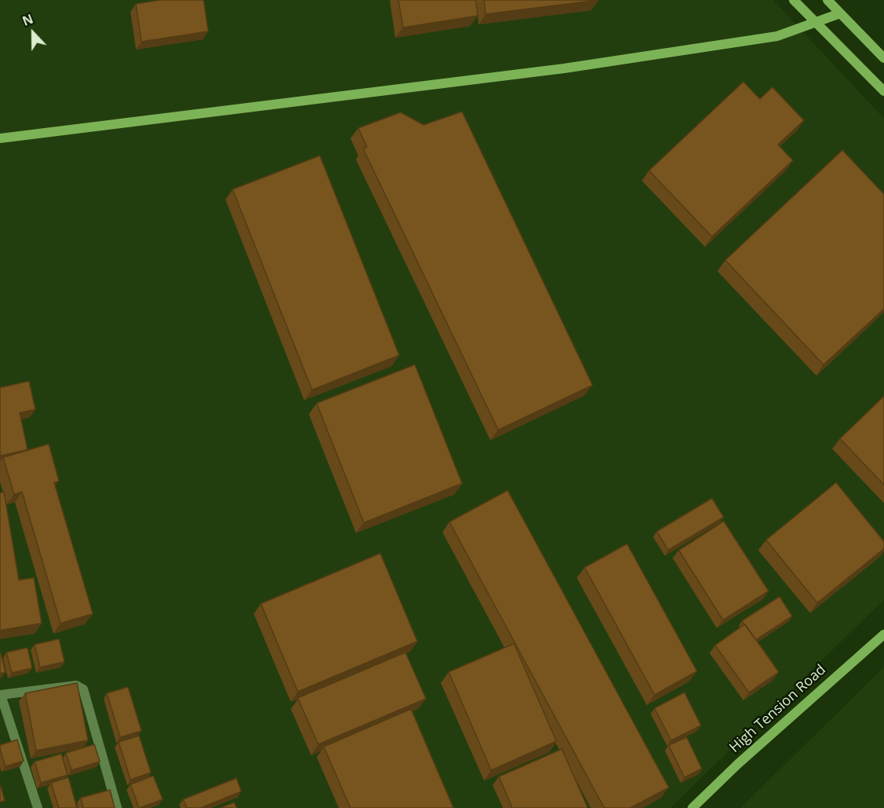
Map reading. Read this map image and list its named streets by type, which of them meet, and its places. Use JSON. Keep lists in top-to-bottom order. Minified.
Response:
{"streets":{"street":["High Tension Road"]},"north":"top"}
